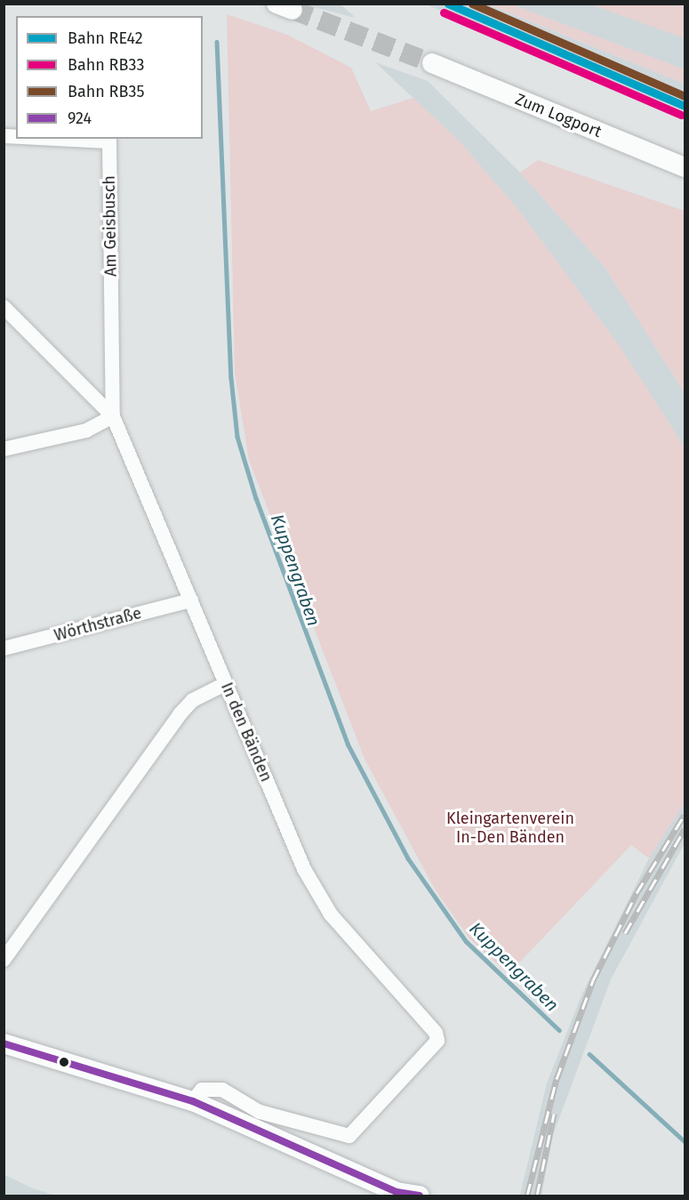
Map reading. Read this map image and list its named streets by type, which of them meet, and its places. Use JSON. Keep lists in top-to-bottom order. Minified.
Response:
{"streets":{"street":["Zum Logport","Am Geisbusch","Wörthstraße","In den Bänden"]},"crossings":[["Am Geisbusch","In den Bänden"],["Wörthstraße","In den Bänden"]],"water":["Kuppengraben"],"parks":["Kleingartenverein In-Den Bänden"],"lines":["rail line RE42","rail line RB35","rail line RB33","transit line 924"],"legend":["Bahn RE42","Bahn RB33","Bahn RB35","924"]}
